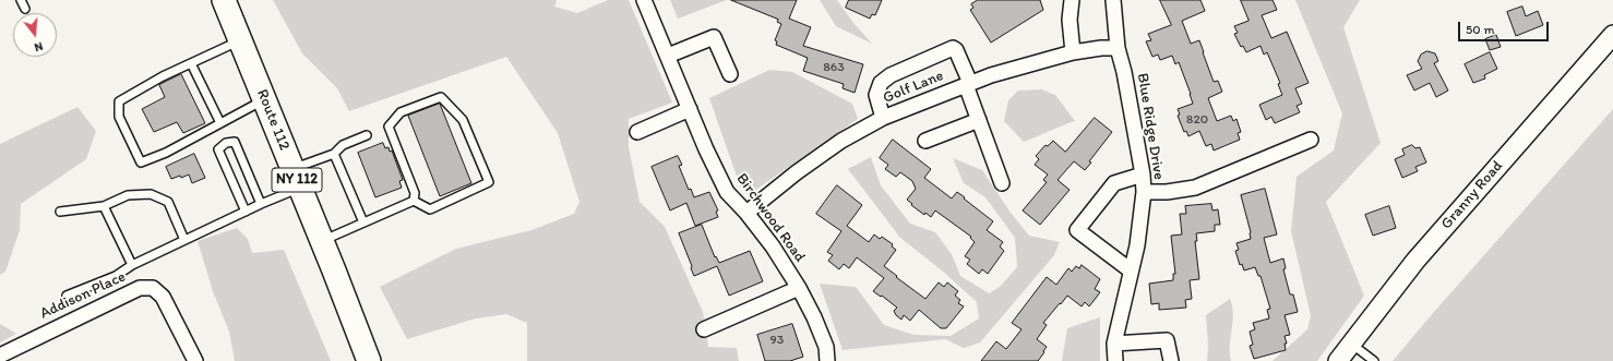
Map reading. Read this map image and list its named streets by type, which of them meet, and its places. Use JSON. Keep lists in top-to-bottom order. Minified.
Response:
{"streets":{"main road":["Route 112","NY 112"],"street":["Golf Lane","Blue Ridge Drive","Granny Road","Birchwood Road","Addison Place"]},"crossings":[["Golf Lane","Blue Ridge Drive"],["Golf Lane","Birchwood Road"]],"house_numbers":["863","820","93"],"scale_bar":"50 m","north":"bottom"}
